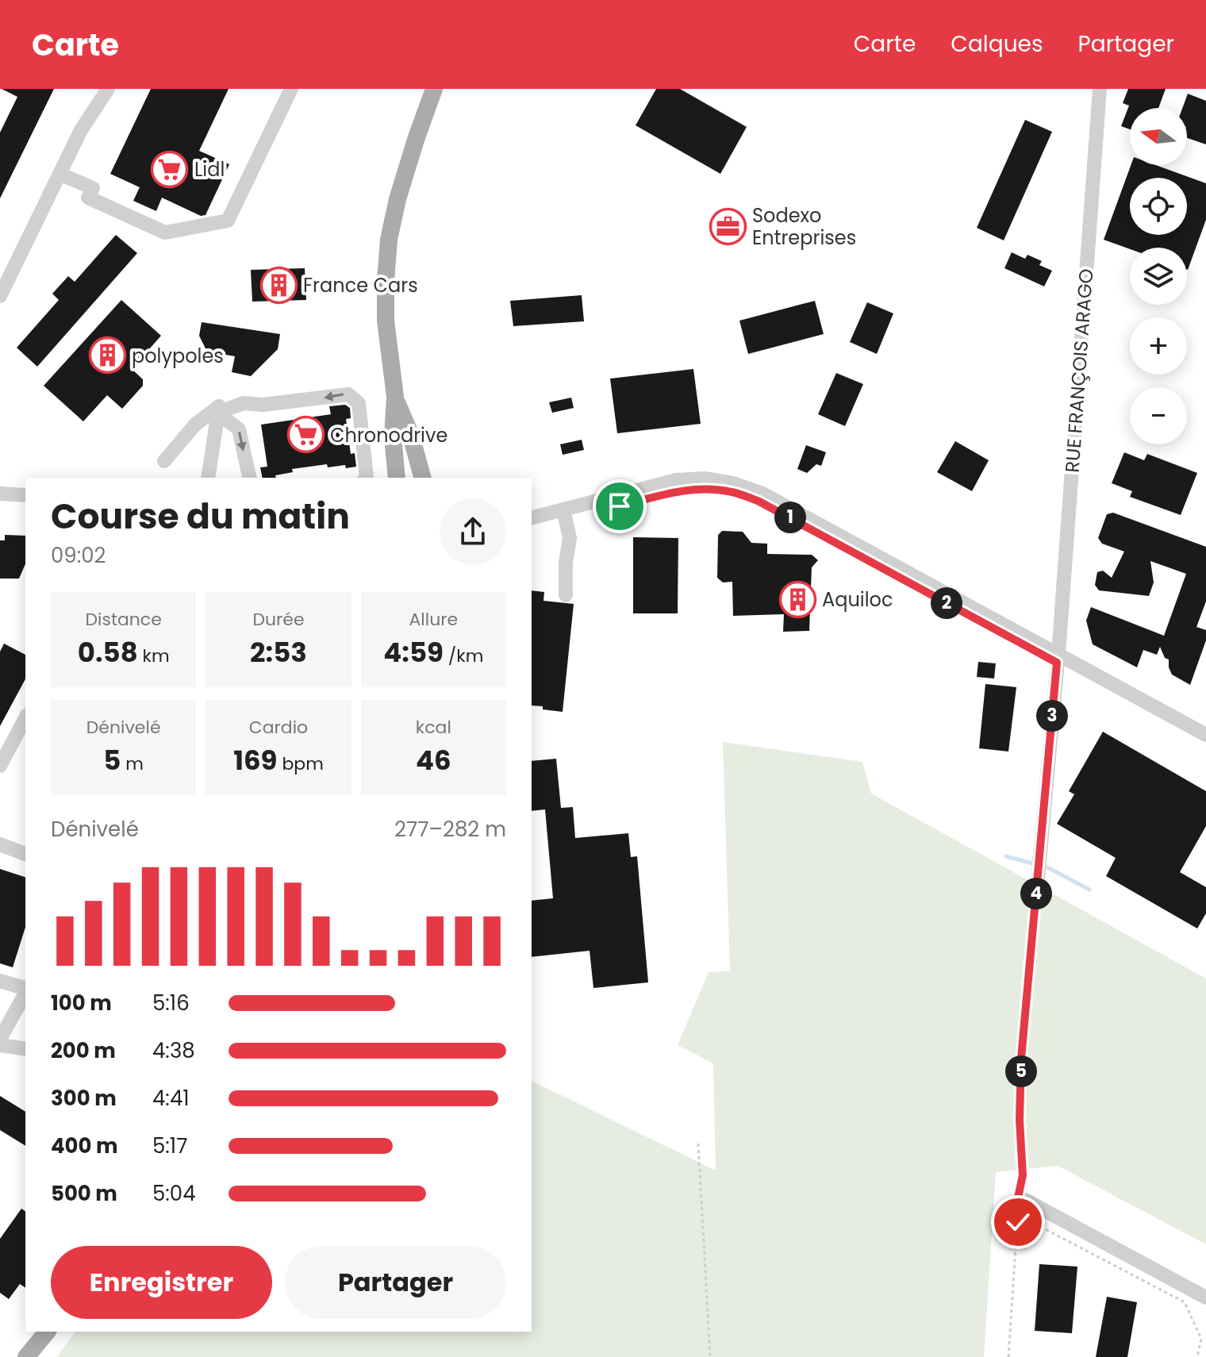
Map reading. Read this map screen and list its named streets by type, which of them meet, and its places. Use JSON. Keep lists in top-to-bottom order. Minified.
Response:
{"streets":{"street":["RUE FRANÇOIS ARAGO"]},"places":{"supermarket":["Lidl","Chronodrive"],"office":["Sodexo Entreprises"],"building":["France Cars","polypoles","Aquiloc"]},"north":"left","page":{"header":"Carte","nav":["Carte","Calques","Partager"],"map_buttons":["+","−"],"heading":["Course du matin","09:02"],"pins":["1","2","3","4","5"],"stats":[["Distance","0.58 km"],["Durée","2:53"],["Allure","4:59 /km"],["Dénivelé","5 m"],["Cardio","169 bpm"],["kcal","46"]],"chart":["Dénivelé","277–282 m"],"list":[{"name":"100 m","note":"5:16"},{"name":"200 m","note":"4:38"},{"name":"300 m","note":"4:41"},{"name":"400 m","note":"5:17"},{"name":"500 m","note":"5:04"}],"buttons":["Enregistrer","Partager"]}}
